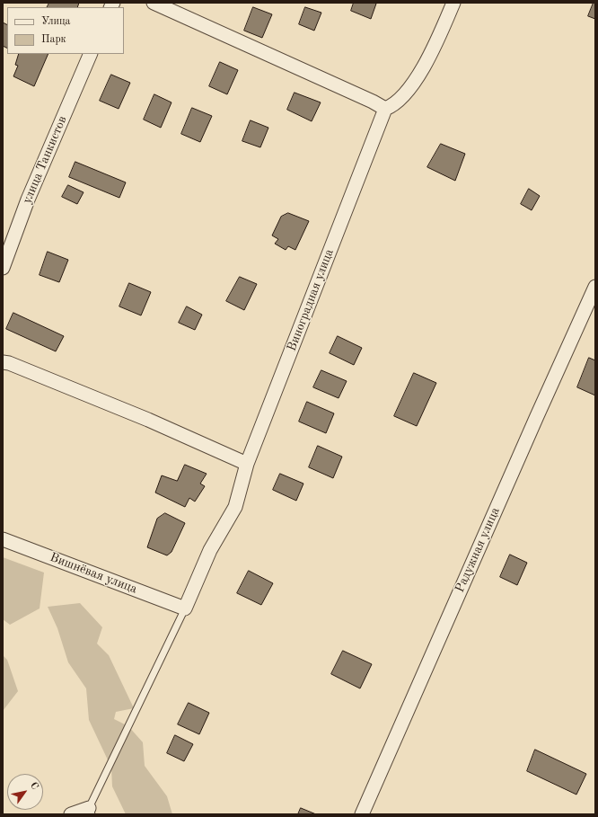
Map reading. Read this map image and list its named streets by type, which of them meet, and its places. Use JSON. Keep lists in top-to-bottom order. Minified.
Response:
{"streets":{"street":["улица Танкистов","Виноградная улица","Радужная улица","Вишнёвая улица"]},"crossings":[["Виноградная улица","Вишнёвая улица"]],"legend":["Улица","Парк"],"north":"top right"}
